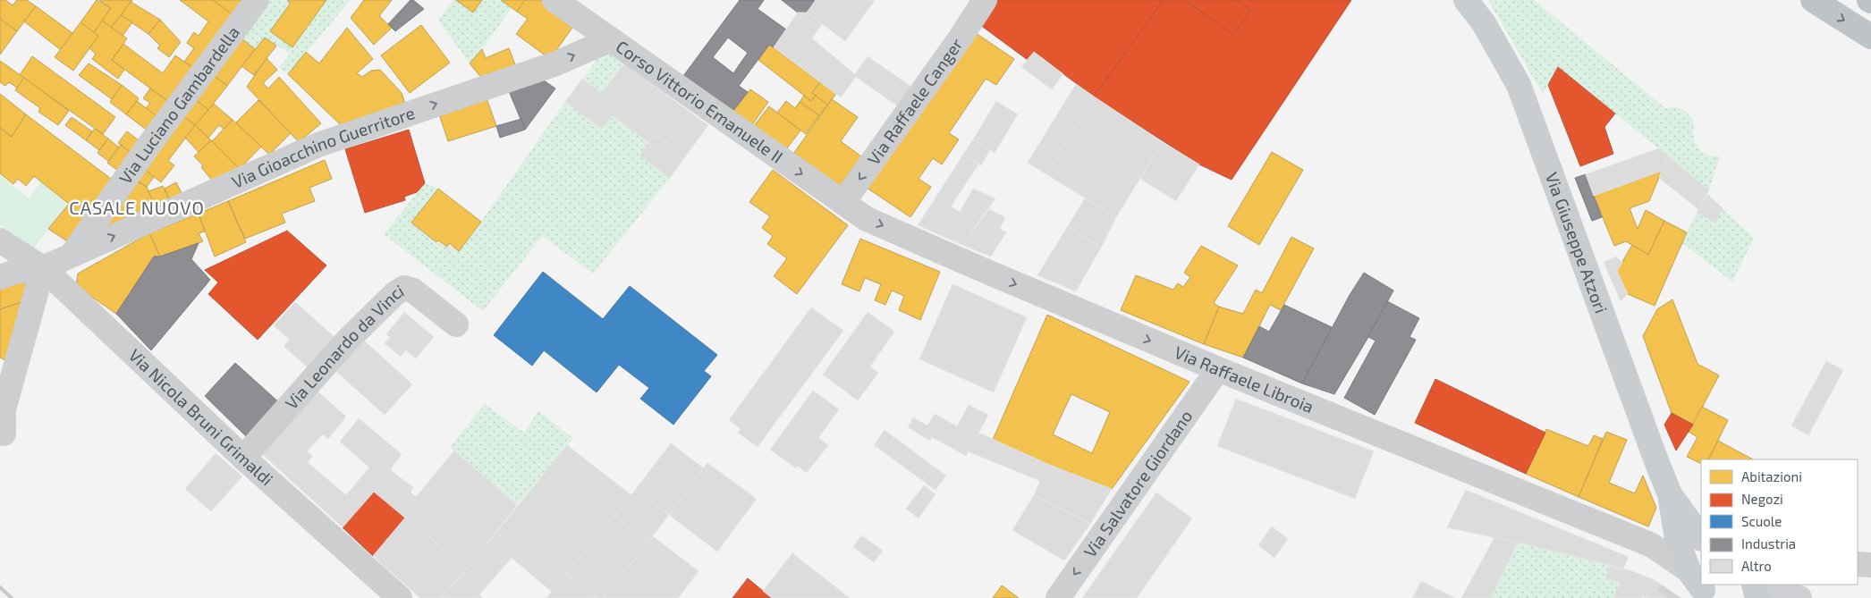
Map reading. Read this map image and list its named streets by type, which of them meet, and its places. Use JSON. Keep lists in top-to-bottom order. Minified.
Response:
{"streets":{"main road":["Via Giuseppe Atzori"],"street":["Corso Vittorio Emanuele II","Via Raffaele Canger","Via Luciano Gambardella","Via Gioacchino Guerritore","Via Leonardo da Vinci","Via Raffaele Libroia","Via Nicola Bruni Grimaldi","Via Salvatore Giordano"]},"crossings":[["Corso Vittorio Emanuele II","Via Raffaele Canger"],["Corso Vittorio Emanuele II","Via Gioacchino Guerritore"],["Corso Vittorio Emanuele II","Via Raffaele Libroia"],["Via Raffaele Canger","Via Raffaele Libroia"],["Via Luciano Gambardella","Via Gioacchino Guerritore"],["Via Gioacchino Guerritore","Via Nicola Bruni Grimaldi"],["Via Giuseppe Atzori","Via Raffaele Libroia"],["Via Leonardo da Vinci","Via Nicola Bruni Grimaldi"],["Via Raffaele Libroia","Via Salvatore Giordano"]],"one_way":["Corso Vittorio Emanuele II","Via Raffaele Canger","Via Gioacchino Guerritore","Via Raffaele Libroia","Via Salvatore Giordano"],"districts":["CASALE NUOVO"],"legend":["Abitazioni","Negozi","Scuole","Industria","Altro"]}
